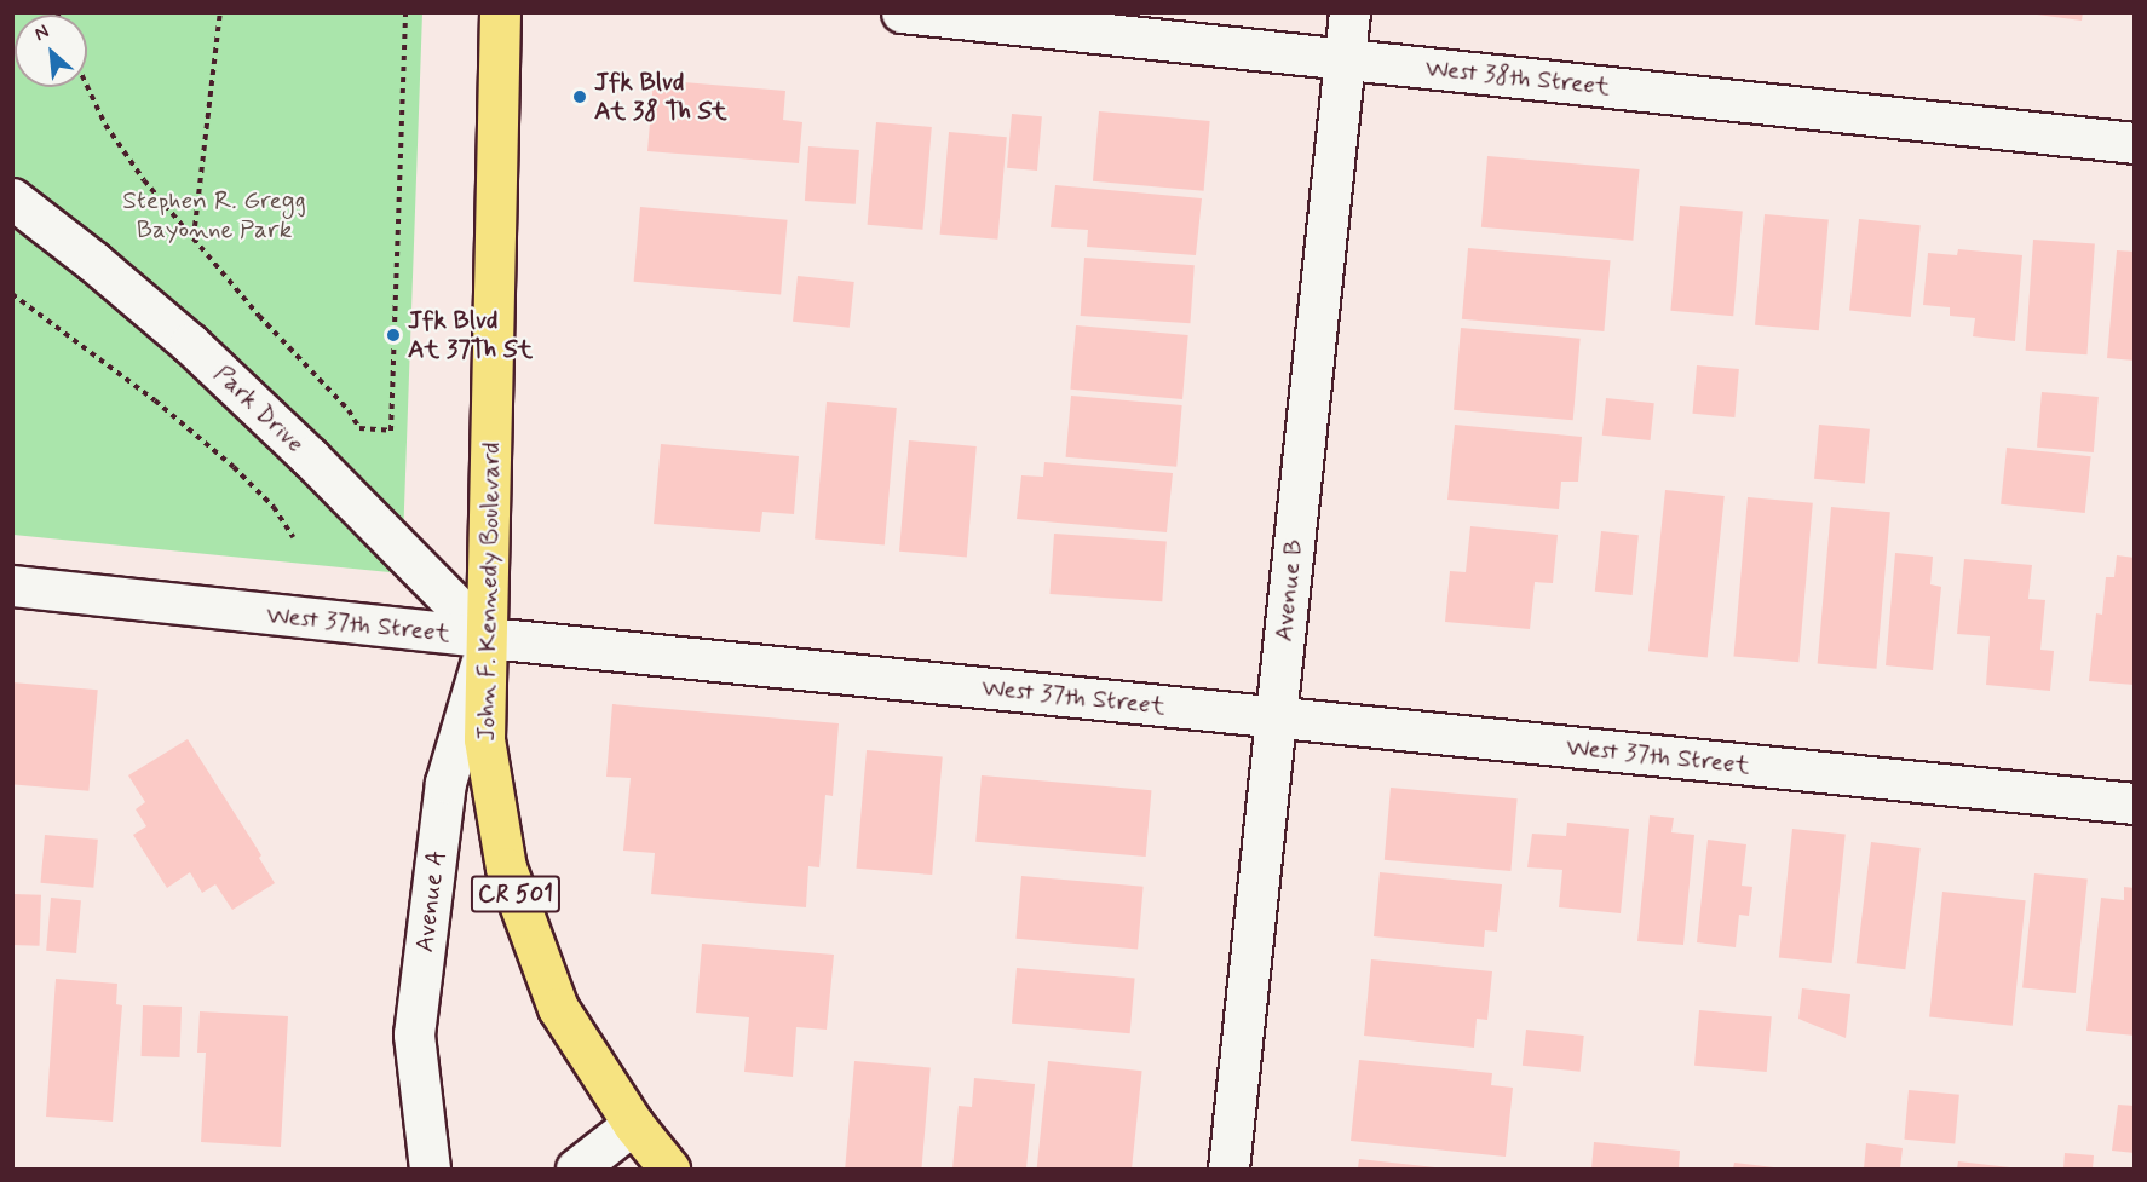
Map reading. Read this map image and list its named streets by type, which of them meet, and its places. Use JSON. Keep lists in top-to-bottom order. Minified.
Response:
{"streets":{"main road":["John F. Kennedy Boulevard","CR 501"],"street":["West 38th Street","Park Drive","Avenue B","West 37th Street","Avenue A"]},"crossings":[["West 38th Street","Avenue B"],["Park Drive","John F. Kennedy Boulevard"],["Park Drive","West 37th Street"],["Park Drive","Avenue A"],["Avenue B","West 37th Street"],["John F. Kennedy Boulevard","West 37th Street"],["John F. Kennedy Boulevard","Avenue A"],["West 37th Street","Avenue A"]],"parks":["Stephen R. Gregg Bayonne Park"],"places":["Jfk Blvd At 38 Th St","Jfk Blvd At 37Th St"],"north":"top left"}
